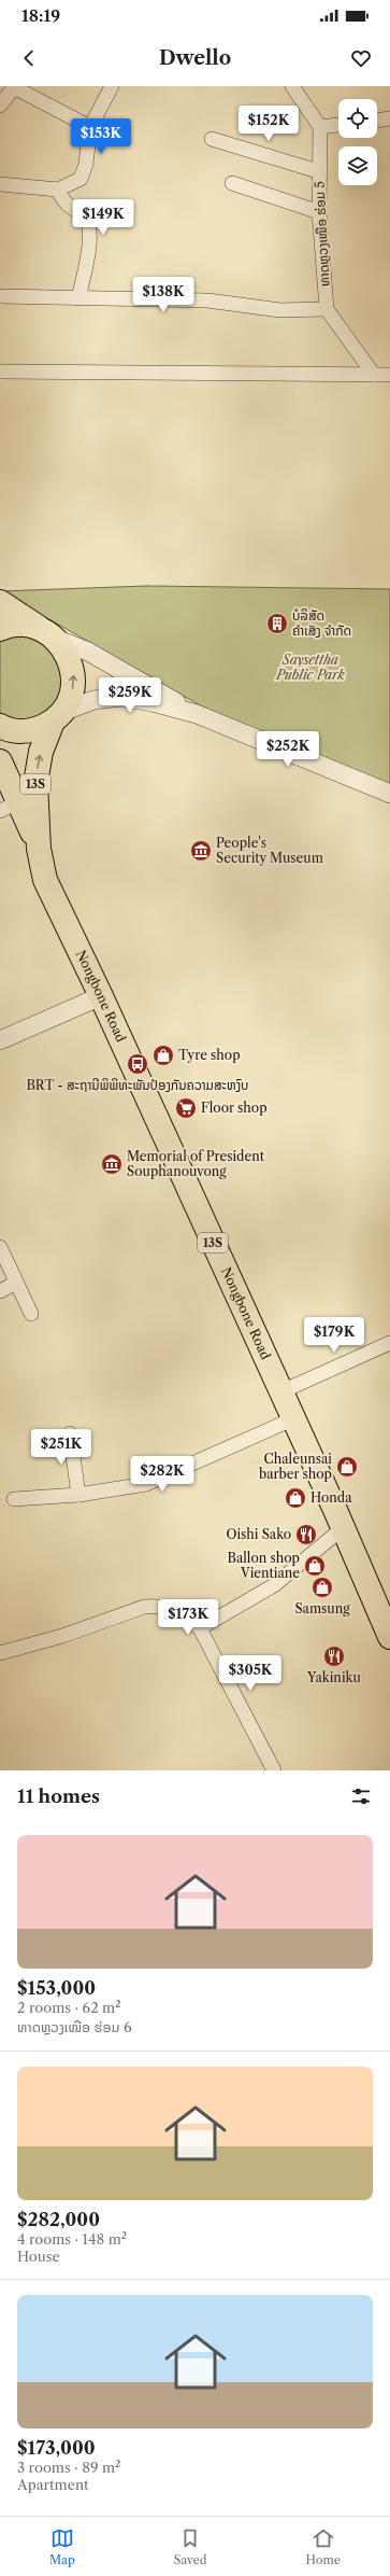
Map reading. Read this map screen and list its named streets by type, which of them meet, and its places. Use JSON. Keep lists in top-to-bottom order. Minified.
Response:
{"streets":{"highway":["13S","Nongbone Road"],"street":["ທາດຫຼວງເໜືອ ຮ່ອມ 5"]},"parks":["Saysettha Public Park"],"places":{"building":["ບໍລິສັດ ຄຳເສັງ ຈຳກັດ"],"museum":["People's Security Museum","Memorial of President Souphanouvong"],"shop":["Tyre shop","Chaleunsai barber shop","Honda","Ballon shop Vientiane","Samsung"],"bus stop":["BRT - ສະຖານີພິພິທະພັນປ້ອງກັນຄວາມສະຫງົບ"],"supermarket":["Floor shop"],"restaurant":["Oishi Sako","Yakiniku"]},"page":{"status":"18:19","header":"Dwello","price":["$152K","$153K","$149K","$138K","$259K","$252K","$179K","$251K","$282K","$173K","$305K"],"heading":"11 homes","list":[{"name":"$153,000","note":"2 rooms · 62 m² · ທາດຫຼວງເໜືອ ຮ່ອມ 6"},{"name":"$282,000","note":"4 rooms · 148 m² · House"},{"name":"$173,000","note":"3 rooms · 89 m² · Apartment"}],"tabs":["Map","Saved","Home"]}}
